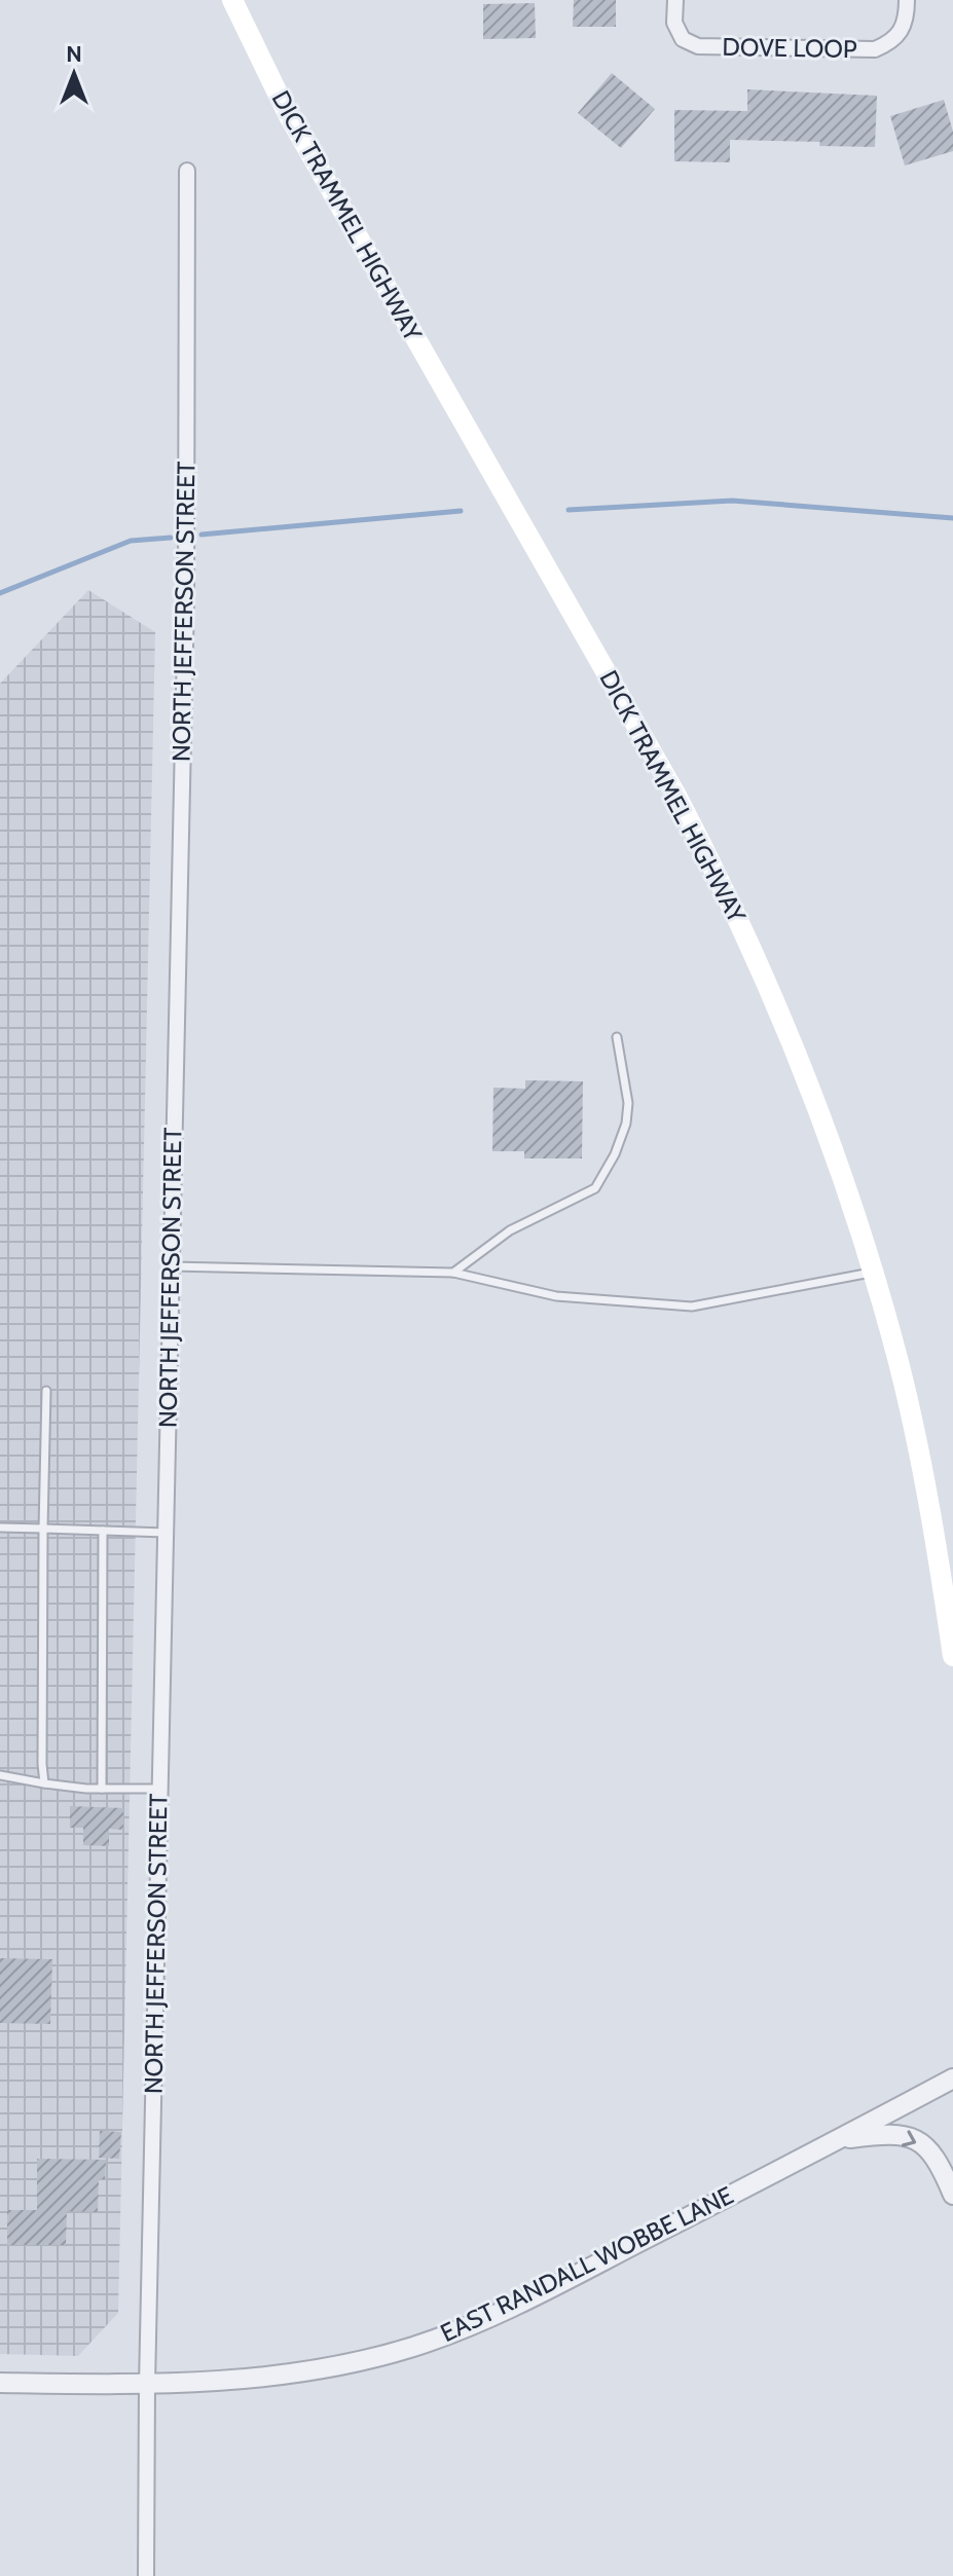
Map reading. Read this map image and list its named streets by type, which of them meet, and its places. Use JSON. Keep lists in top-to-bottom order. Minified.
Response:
{"streets":{"main road":["DICK TRAMMEL HIGHWAY"],"street":["DOVE LOOP","NORTH JEFFERSON STREET","EAST RANDALL WOBBE LANE"]},"crossings":[["NORTH JEFFERSON STREET","EAST RANDALL WOBBE LANE"]],"north":"top"}
